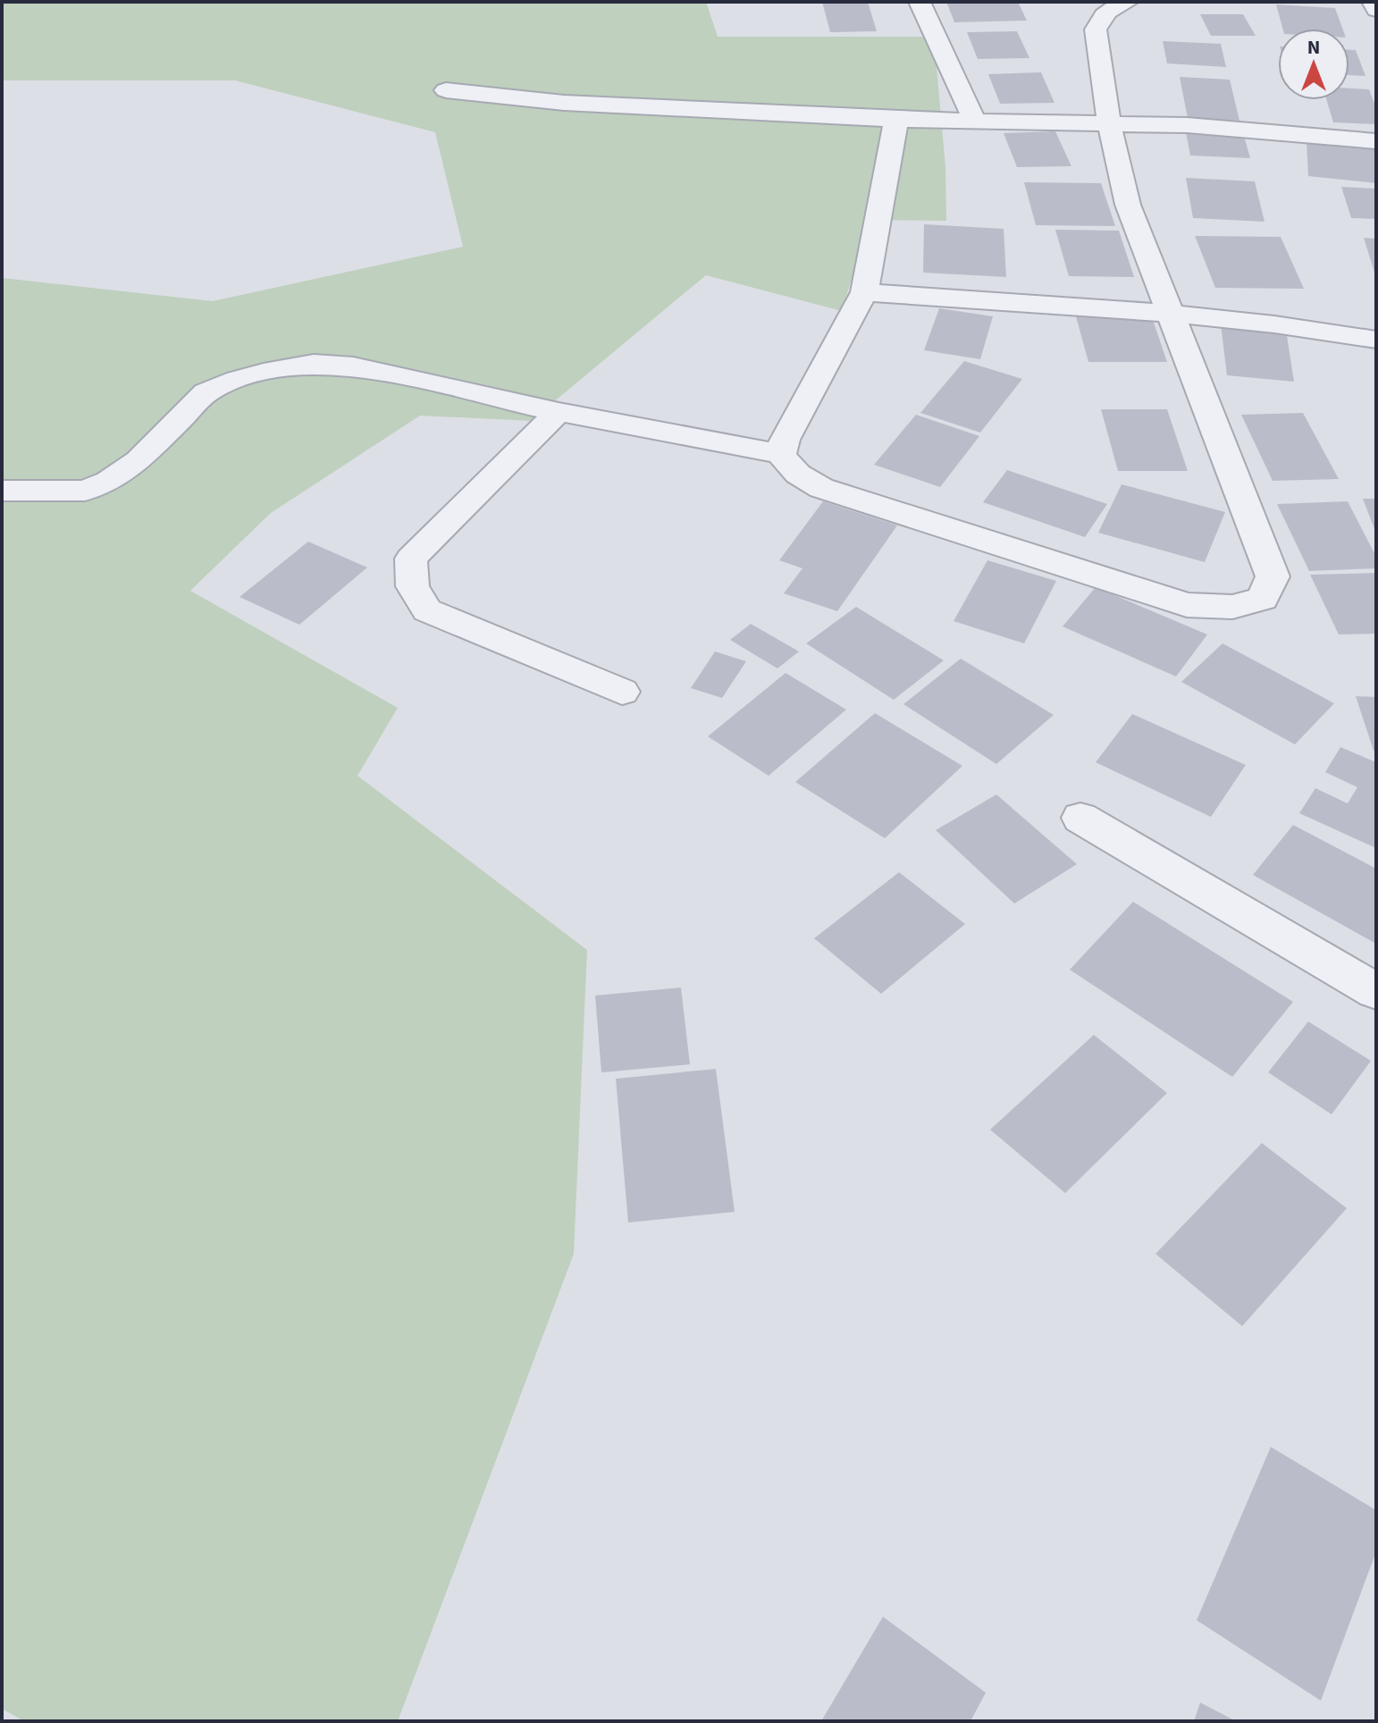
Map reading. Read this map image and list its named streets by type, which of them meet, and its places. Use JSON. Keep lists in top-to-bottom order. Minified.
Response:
{"north":"top"}
